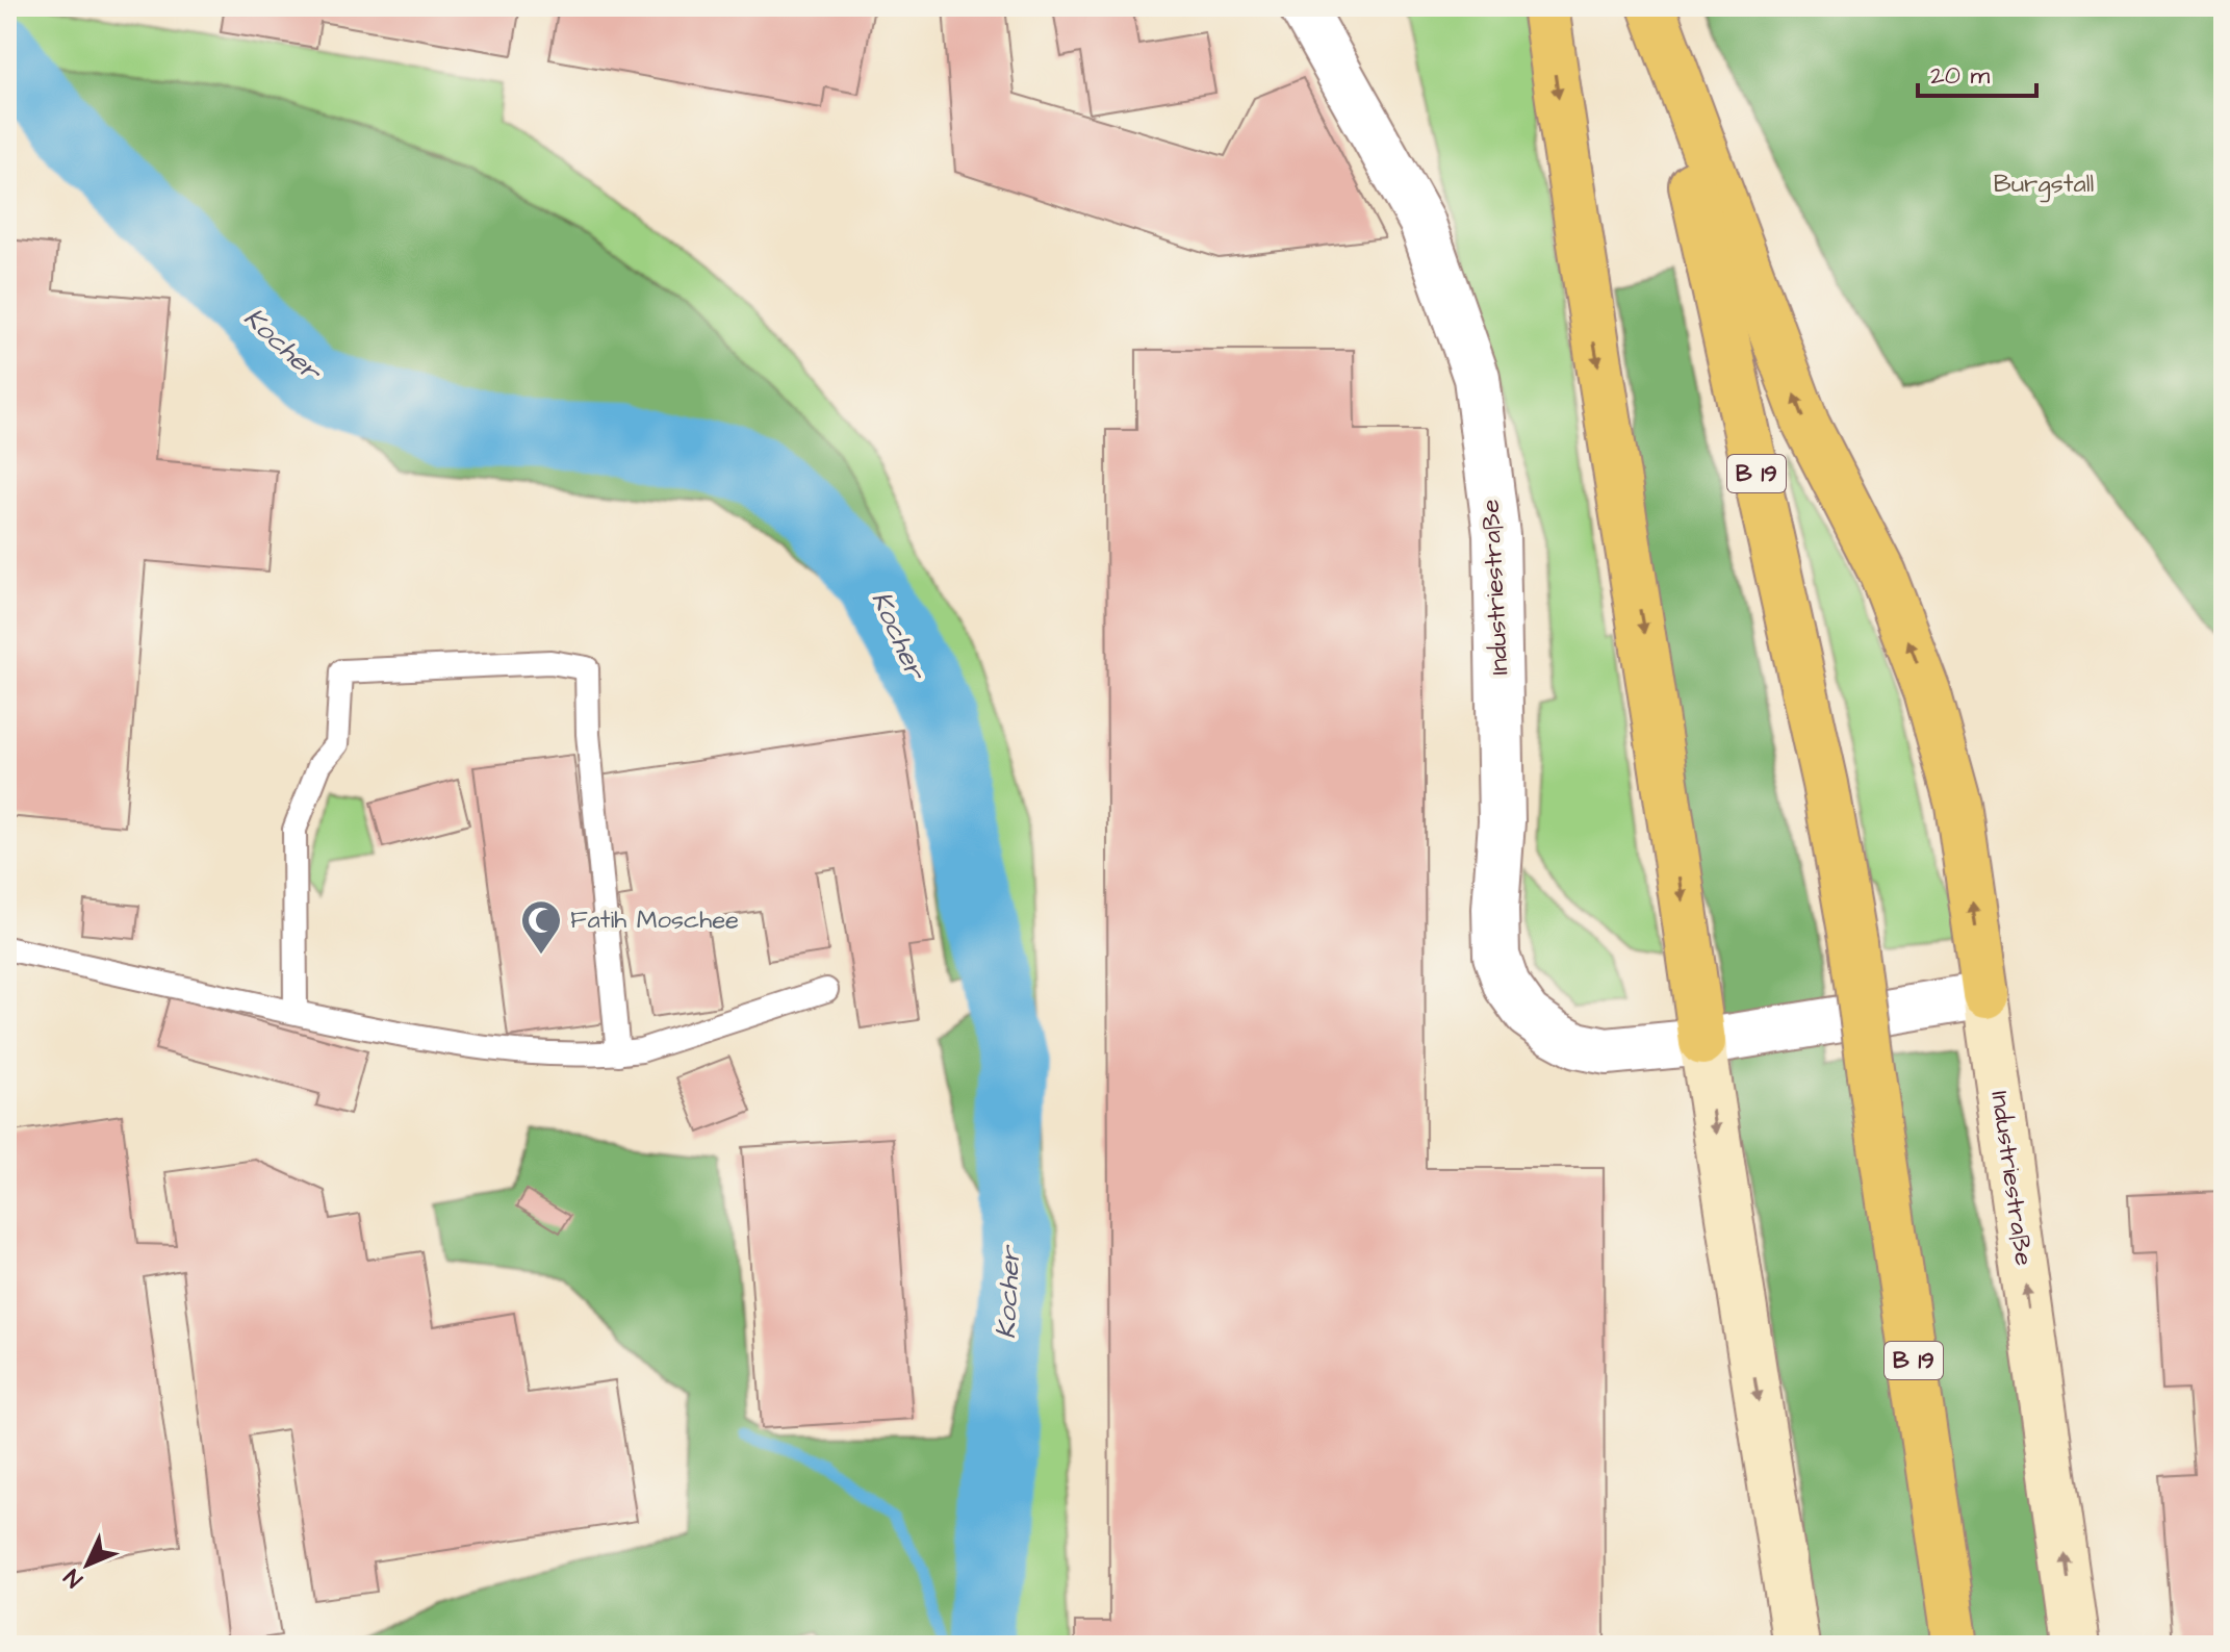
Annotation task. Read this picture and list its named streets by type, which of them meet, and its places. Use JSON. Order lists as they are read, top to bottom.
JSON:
{
  "streets": {
    "highway": ["B 19"],
    "main road": ["Industriestraße"]
  },
  "water": ["Kocher"],
  "parks": ["Burgstall"],
  "places": {
    "mosque": ["Fatih Moschee"]
  },
  "scale_bar": "20 m",
  "north": "bottom left"
}
